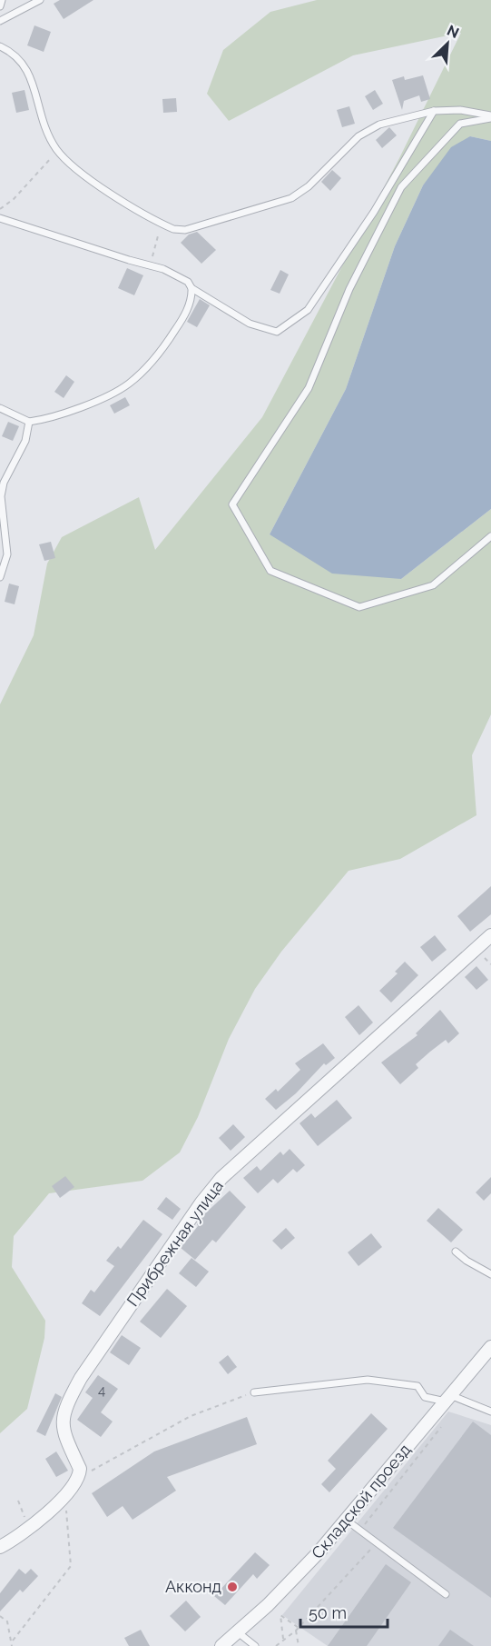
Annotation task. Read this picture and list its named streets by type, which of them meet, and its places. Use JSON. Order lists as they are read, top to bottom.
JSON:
{
  "streets": {
    "street": ["Прибрежная улица", "Складской проезд"]
  },
  "places": ["Акконд"],
  "house_numbers": ["4"],
  "scale_bar": "50 m",
  "north": "top right"
}
